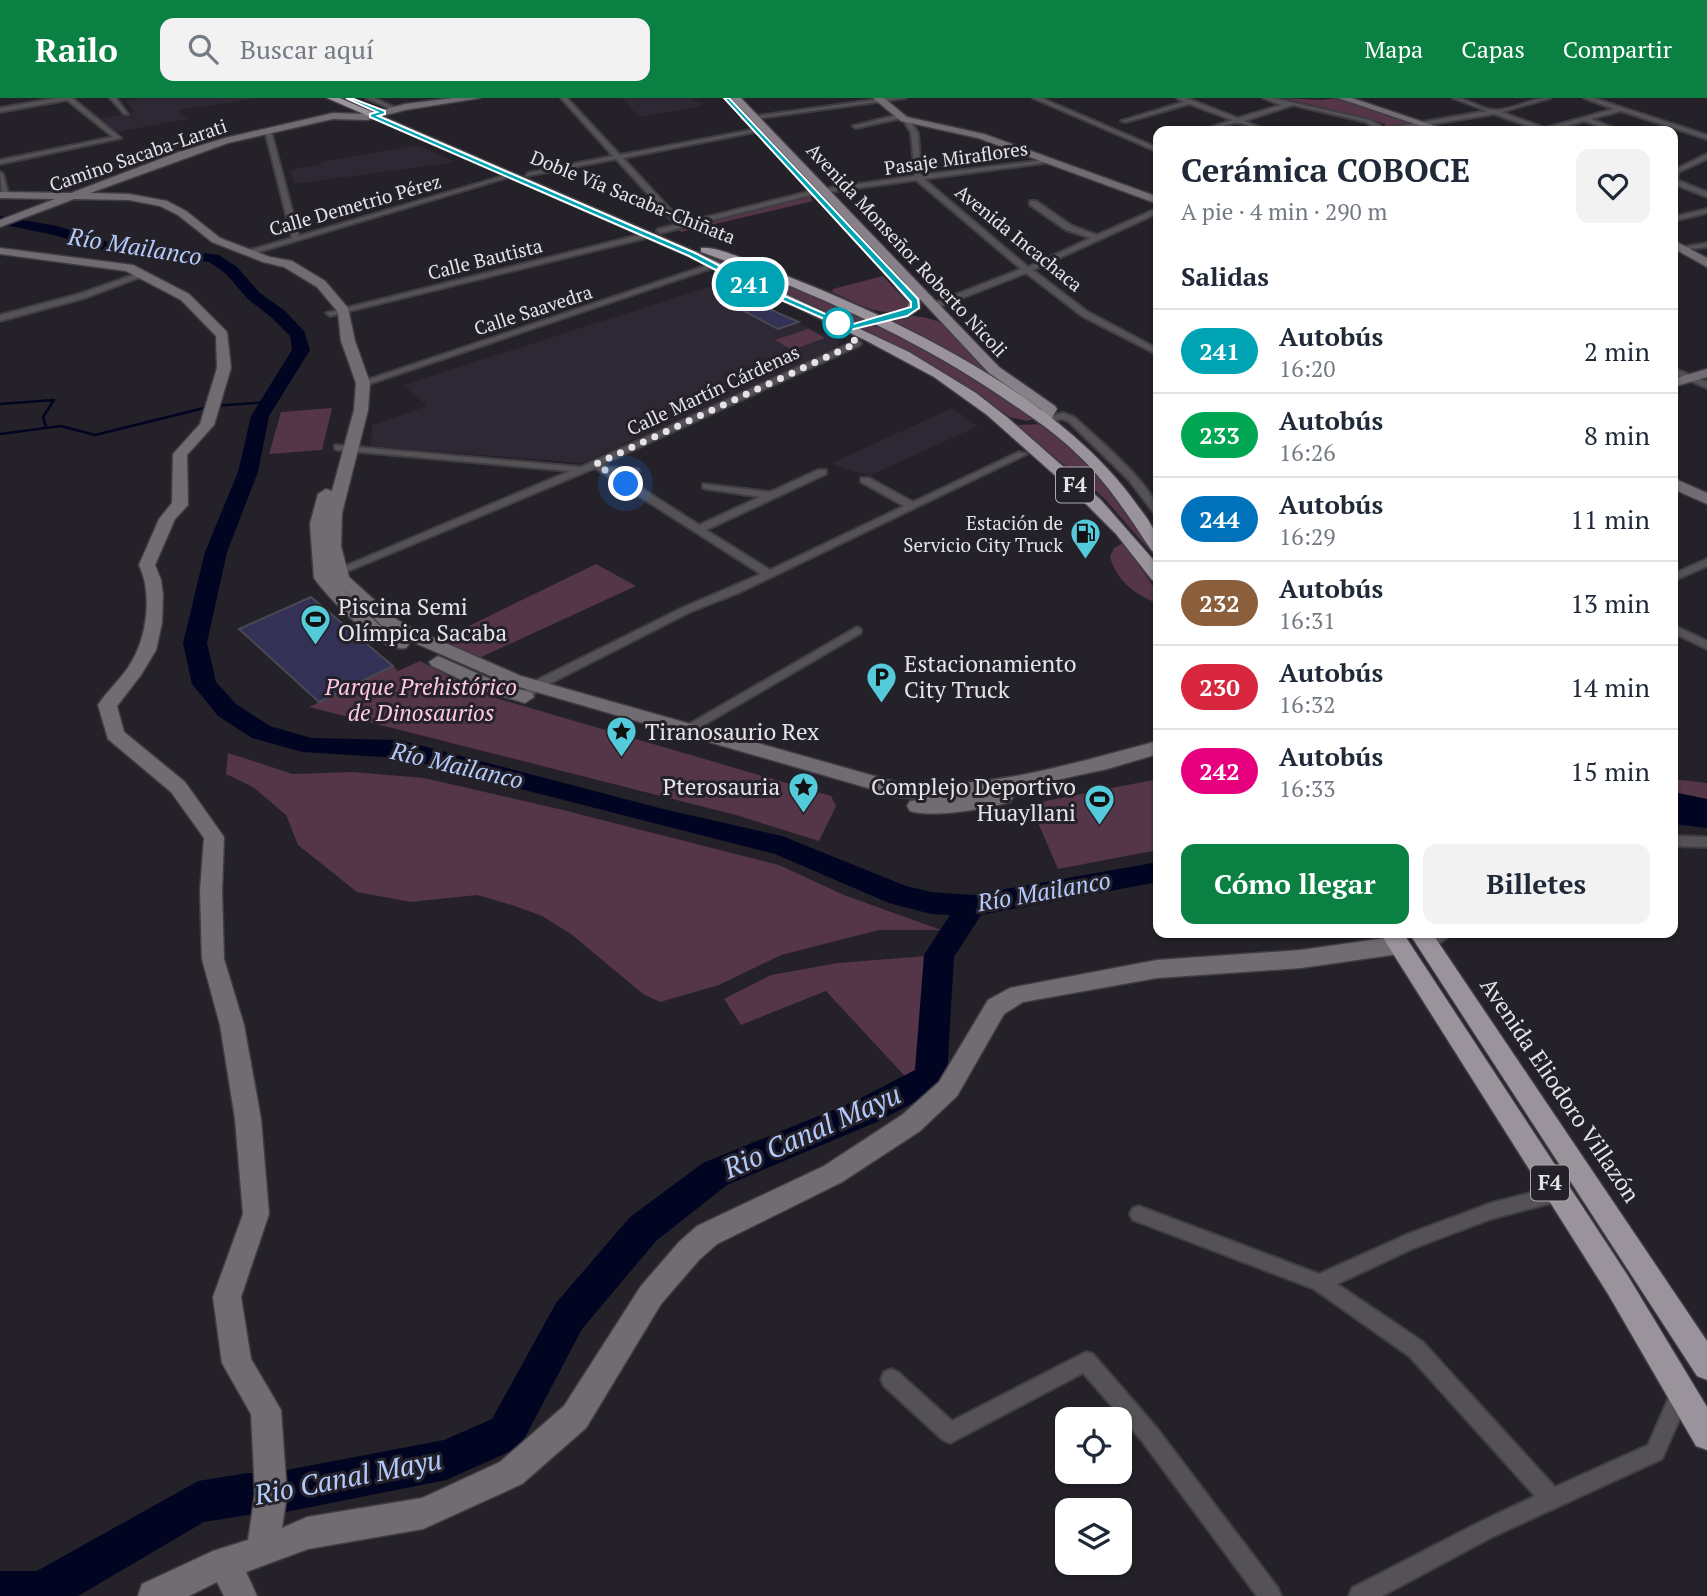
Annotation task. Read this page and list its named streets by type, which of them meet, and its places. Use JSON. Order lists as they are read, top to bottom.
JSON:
{
  "streets": {
    "highway": ["Doble Vía Sacaba-Chiñata", "F4", "Avenida Eliodoro Villazón"],
    "main road": ["Camino Sacaba-Larati", "Avenida Monseñor Roberto Nicoli"],
    "street": [
      "Pasaje Miraflores",
      "Calle Demetrio Pérez",
      "Avenida Incachaca",
      "Calle Bautista",
      "Calle Saavedra",
      "Calle Martín Cárdenas"
    ]
  },
  "crossings": [
    ["Camino Sacaba-Larati", "Doble Vía Sacaba-Chiñata"],
    ["Pasaje Miraflores", "Doble Vía Sacaba-Chiñata"],
    ["Pasaje Miraflores", "Avenida Incachaca"],
    ["Pasaje Miraflores", "Avenida Monseñor Roberto Nicoli"],
    ["Doble Vía Sacaba-Chiñata", "Calle Demetrio Pérez"],
    ["Doble Vía Sacaba-Chiñata", "Avenida Monseñor Roberto Nicoli"],
    ["Doble Vía Sacaba-Chiñata", "Calle Bautista"],
    ["Doble Vía Sacaba-Chiñata", "Calle Saavedra"],
    ["Doble Vía Sacaba-Chiñata", "F4"],
    ["Avenida Monseñor Roberto Nicoli", "F4"]
  ],
  "water": ["Río Mailanco", "Rio Canal Mayu"],
  "parks": ["Parque Prehistórico de Dinosaurios"],
  "places": {
    "fuel station": ["Estación de Servicio City Truck"],
    "sports": ["Piscina Semi Olímpica Sacaba", "Complejo Deportivo Huayllani"],
    "parking": ["Estacionamiento City Truck"],
    "place": ["Tiranosaurio Rex", "Pterosauria"]
  },
  "lines": ["bus line 241"],
  "page": {
    "header": "Railo",
    "search": "Buscar aquí",
    "nav": ["Mapa", "Capas", "Compartir"],
    "on_map": "241",
    "heading": [
      ["Cerámica COBOCE", "A pie · 4 min · 290 m"],
      "Salidas"
    ],
    "list": [
      {
        "mark": "241",
        "name": "Autobús",
        "note": "16:20",
        "value": "2 min"
      },
      {
        "mark": "233",
        "name": "Autobús",
        "note": "16:26",
        "value": "8 min"
      },
      {
        "mark": "244",
        "name": "Autobús",
        "note": "16:29",
        "value": "11 min"
      },
      {
        "mark": "232",
        "name": "Autobús",
        "note": "16:31",
        "value": "13 min"
      },
      {
        "mark": "230",
        "name": "Autobús",
        "note": "16:32",
        "value": "14 min"
      },
      {
        "mark": "242",
        "name": "Autobús",
        "note": "16:33",
        "value": "15 min"
      }
    ],
    "buttons": ["Cómo llegar", "Billetes"]
  }
}
